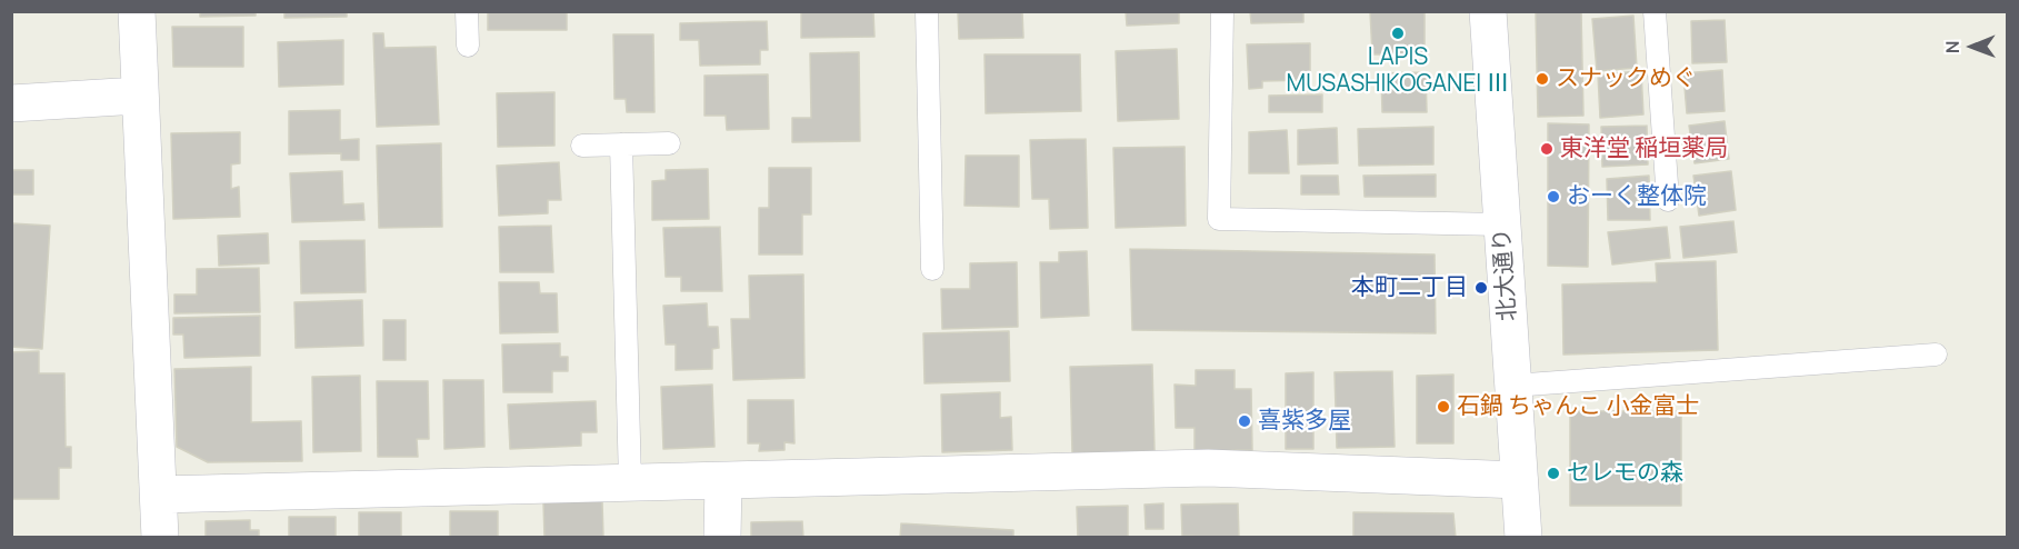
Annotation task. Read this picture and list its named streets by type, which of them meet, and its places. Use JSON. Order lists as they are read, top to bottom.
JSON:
{
  "streets": {
    "street": ["北大通り"]
  },
  "places": [
    "LAPIS MUSASHIKOGANEI Ⅲ",
    "スナックめぐ",
    "東洋堂 稲垣薬局",
    "おーく整体院",
    "本町二丁目",
    "石鍋 ちゃんこ 小金富士",
    "喜紫多屋",
    "セレモの森"
  ],
  "north": "left"
}
